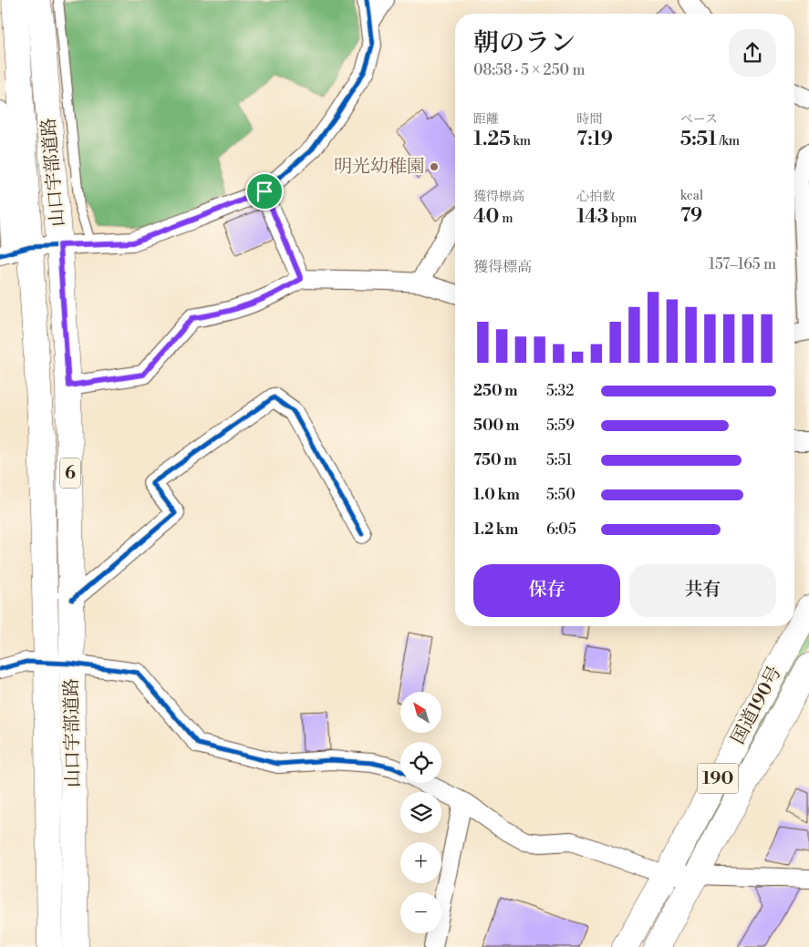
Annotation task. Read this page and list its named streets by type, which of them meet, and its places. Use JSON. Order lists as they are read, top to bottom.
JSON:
{
  "streets": {
    "main road": [
      "山口宇部道路",
      "6",
      "国道190号",
      "190"
    ]
  },
  "places": ["明光幼稚園"],
  "north": "top left",
  "page": {
    "heading": ["朝のラン", "08:58 · 5 × 250 m"],
    "stats": [
      ["距離", "1.25 km"],
      ["時間", "7:19"],
      ["ペース", "5:51 /km"],
      ["獲得標高", "40 m"],
      ["心拍数", "143 bpm"],
      ["kcal", "79"]
    ],
    "chart": ["獲得標高", "157–165 m"],
    "list": [
      {
        "name": "250 m",
        "note": "5:32"
      },
      {
        "name": "500 m",
        "note": "5:59"
      },
      {
        "name": "750 m",
        "note": "5:51"
      },
      {
        "name": "1.0 km",
        "note": "5:50"
      },
      {
        "name": "1.2 km",
        "note": "6:05"
      }
    ],
    "buttons": ["保存", "共有"],
    "map_buttons": ["+", "−"]
  }
}
